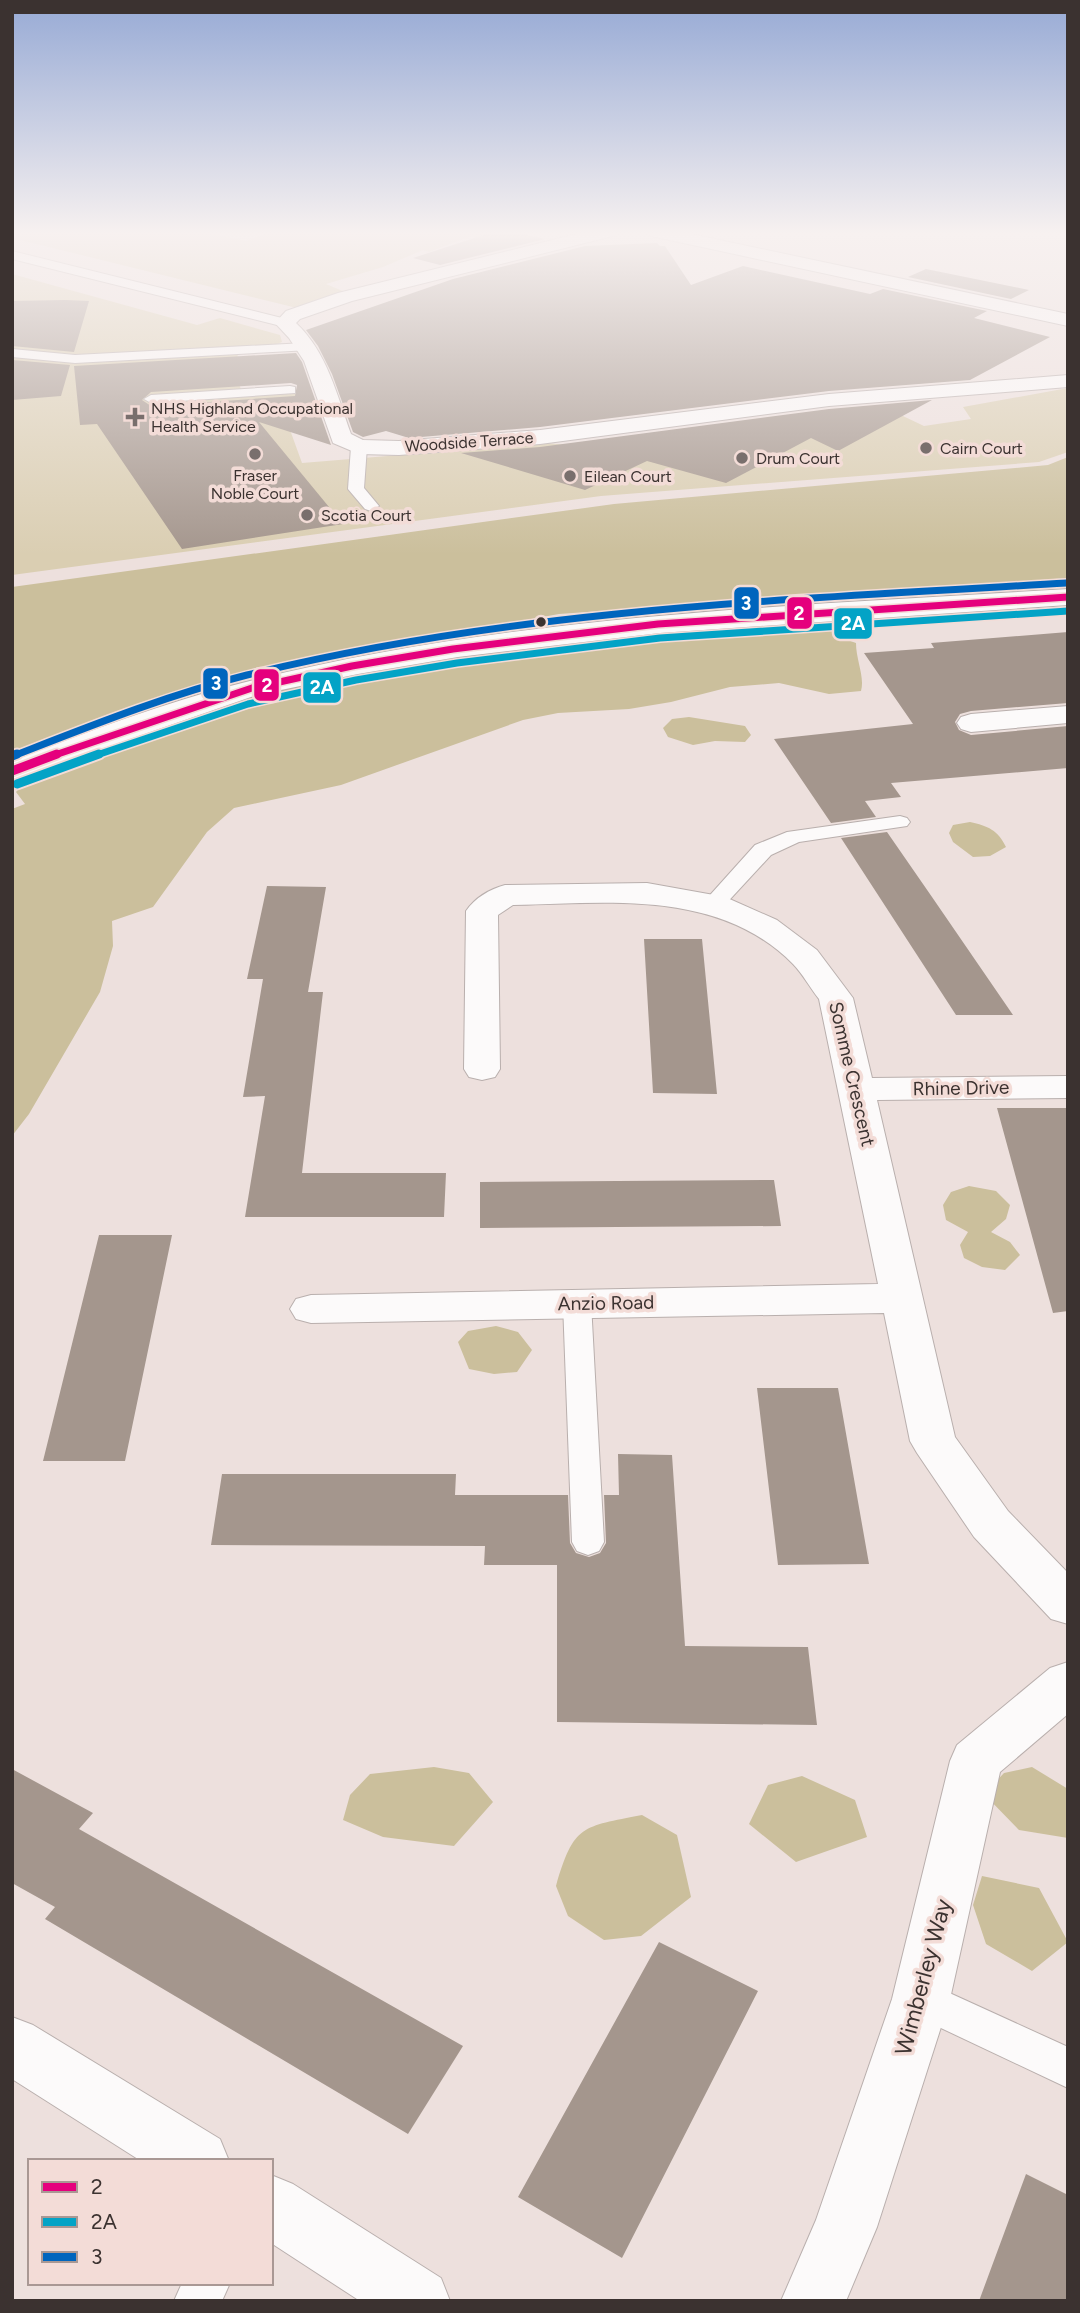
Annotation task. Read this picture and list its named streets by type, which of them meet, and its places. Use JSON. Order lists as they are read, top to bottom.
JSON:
{
  "streets": {
    "street": [
      "Woodside Terrace",
      "Somme Crescent",
      "Rhine Drive",
      "Anzio Road",
      "Wimberley Way"
    ]
  },
  "crossings": [
    ["Somme Crescent", "Rhine Drive"],
    ["Somme Crescent", "Anzio Road"]
  ],
  "places": {
    "health": ["NHS Highland Occupational Health Service"],
    "other": [
      "Cairn Court",
      "Fraser Noble Court",
      "Drum Court",
      "Eilean Court",
      "Scotia Court"
    ]
  },
  "lines": ["transit line 3", "transit line 2", "transit line 2A"],
  "legend": ["2", "2A", "3"]
}
